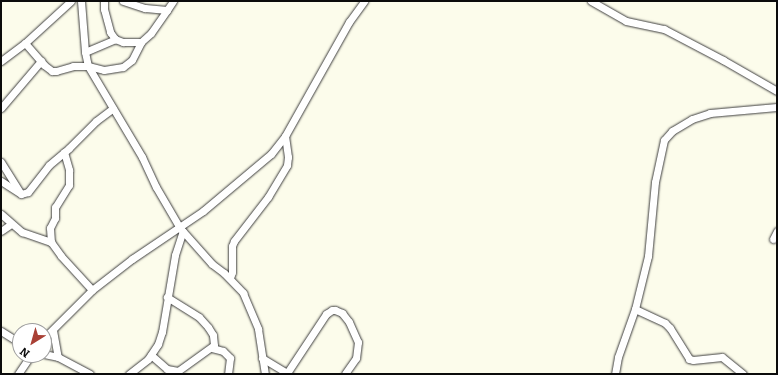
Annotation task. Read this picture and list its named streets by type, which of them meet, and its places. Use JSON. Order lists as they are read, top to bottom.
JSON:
{
  "north": "bottom left"
}
